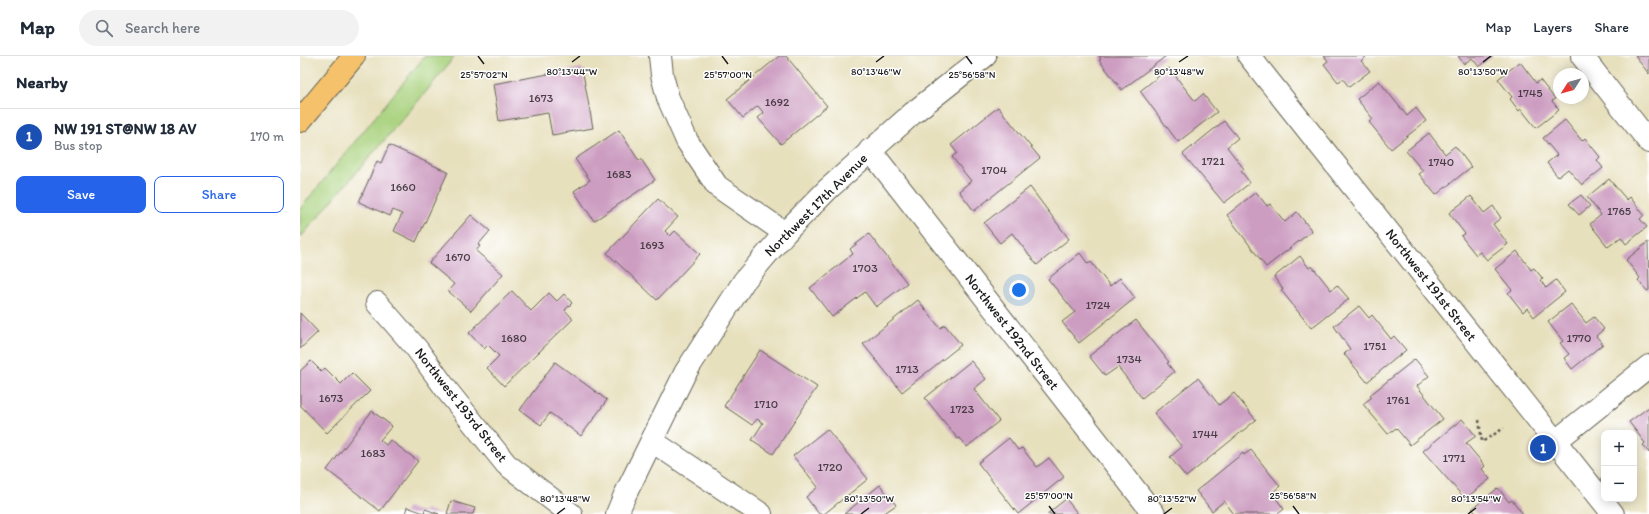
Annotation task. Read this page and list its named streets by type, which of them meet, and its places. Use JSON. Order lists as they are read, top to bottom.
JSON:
{
  "streets": {
    "street": [
      "Northwest 17th Avenue",
      "Northwest 191st Street",
      "Northwest 192nd Street",
      "Northwest 193rd Street"
    ]
  },
  "crossings": [
    ["Northwest 17th Avenue", "Northwest 192nd Street"]
  ],
  "house_numbers": [
    "1745",
    "1673",
    "1692",
    "1721",
    "1740",
    "1704",
    "1683",
    "1660",
    "1765",
    "1693",
    "1670",
    "1703",
    "1724",
    "1680",
    "1770",
    "1751",
    "1734",
    "1713",
    "1673",
    "1761",
    "1710",
    "1723",
    "1744",
    "1683",
    "1771",
    "1720"
  ],
  "north": "bottom left",
  "page": {
    "header": "Map",
    "search": "Search here",
    "nav": ["Map", "Layers", "Share"],
    "heading": "Nearby",
    "list": [
      {
        "mark": "1",
        "name": "NW 191 ST@NW 18 AV",
        "note": "Bus stop",
        "value": "170 m"
      }
    ],
    "buttons": ["Save", "Share"],
    "map_buttons": ["+", "−"],
    "pins": "1"
  },
  "coordinates": [
    "80°13'46\"W",
    "80°13'44\"W",
    "80°13'48\"W",
    "80°13'50\"W",
    "25°57'02\"N",
    "25°57'00\"N",
    "25°56'58\"N",
    "80°13'52\"W",
    "80°13'54\"W"
  ]
}
